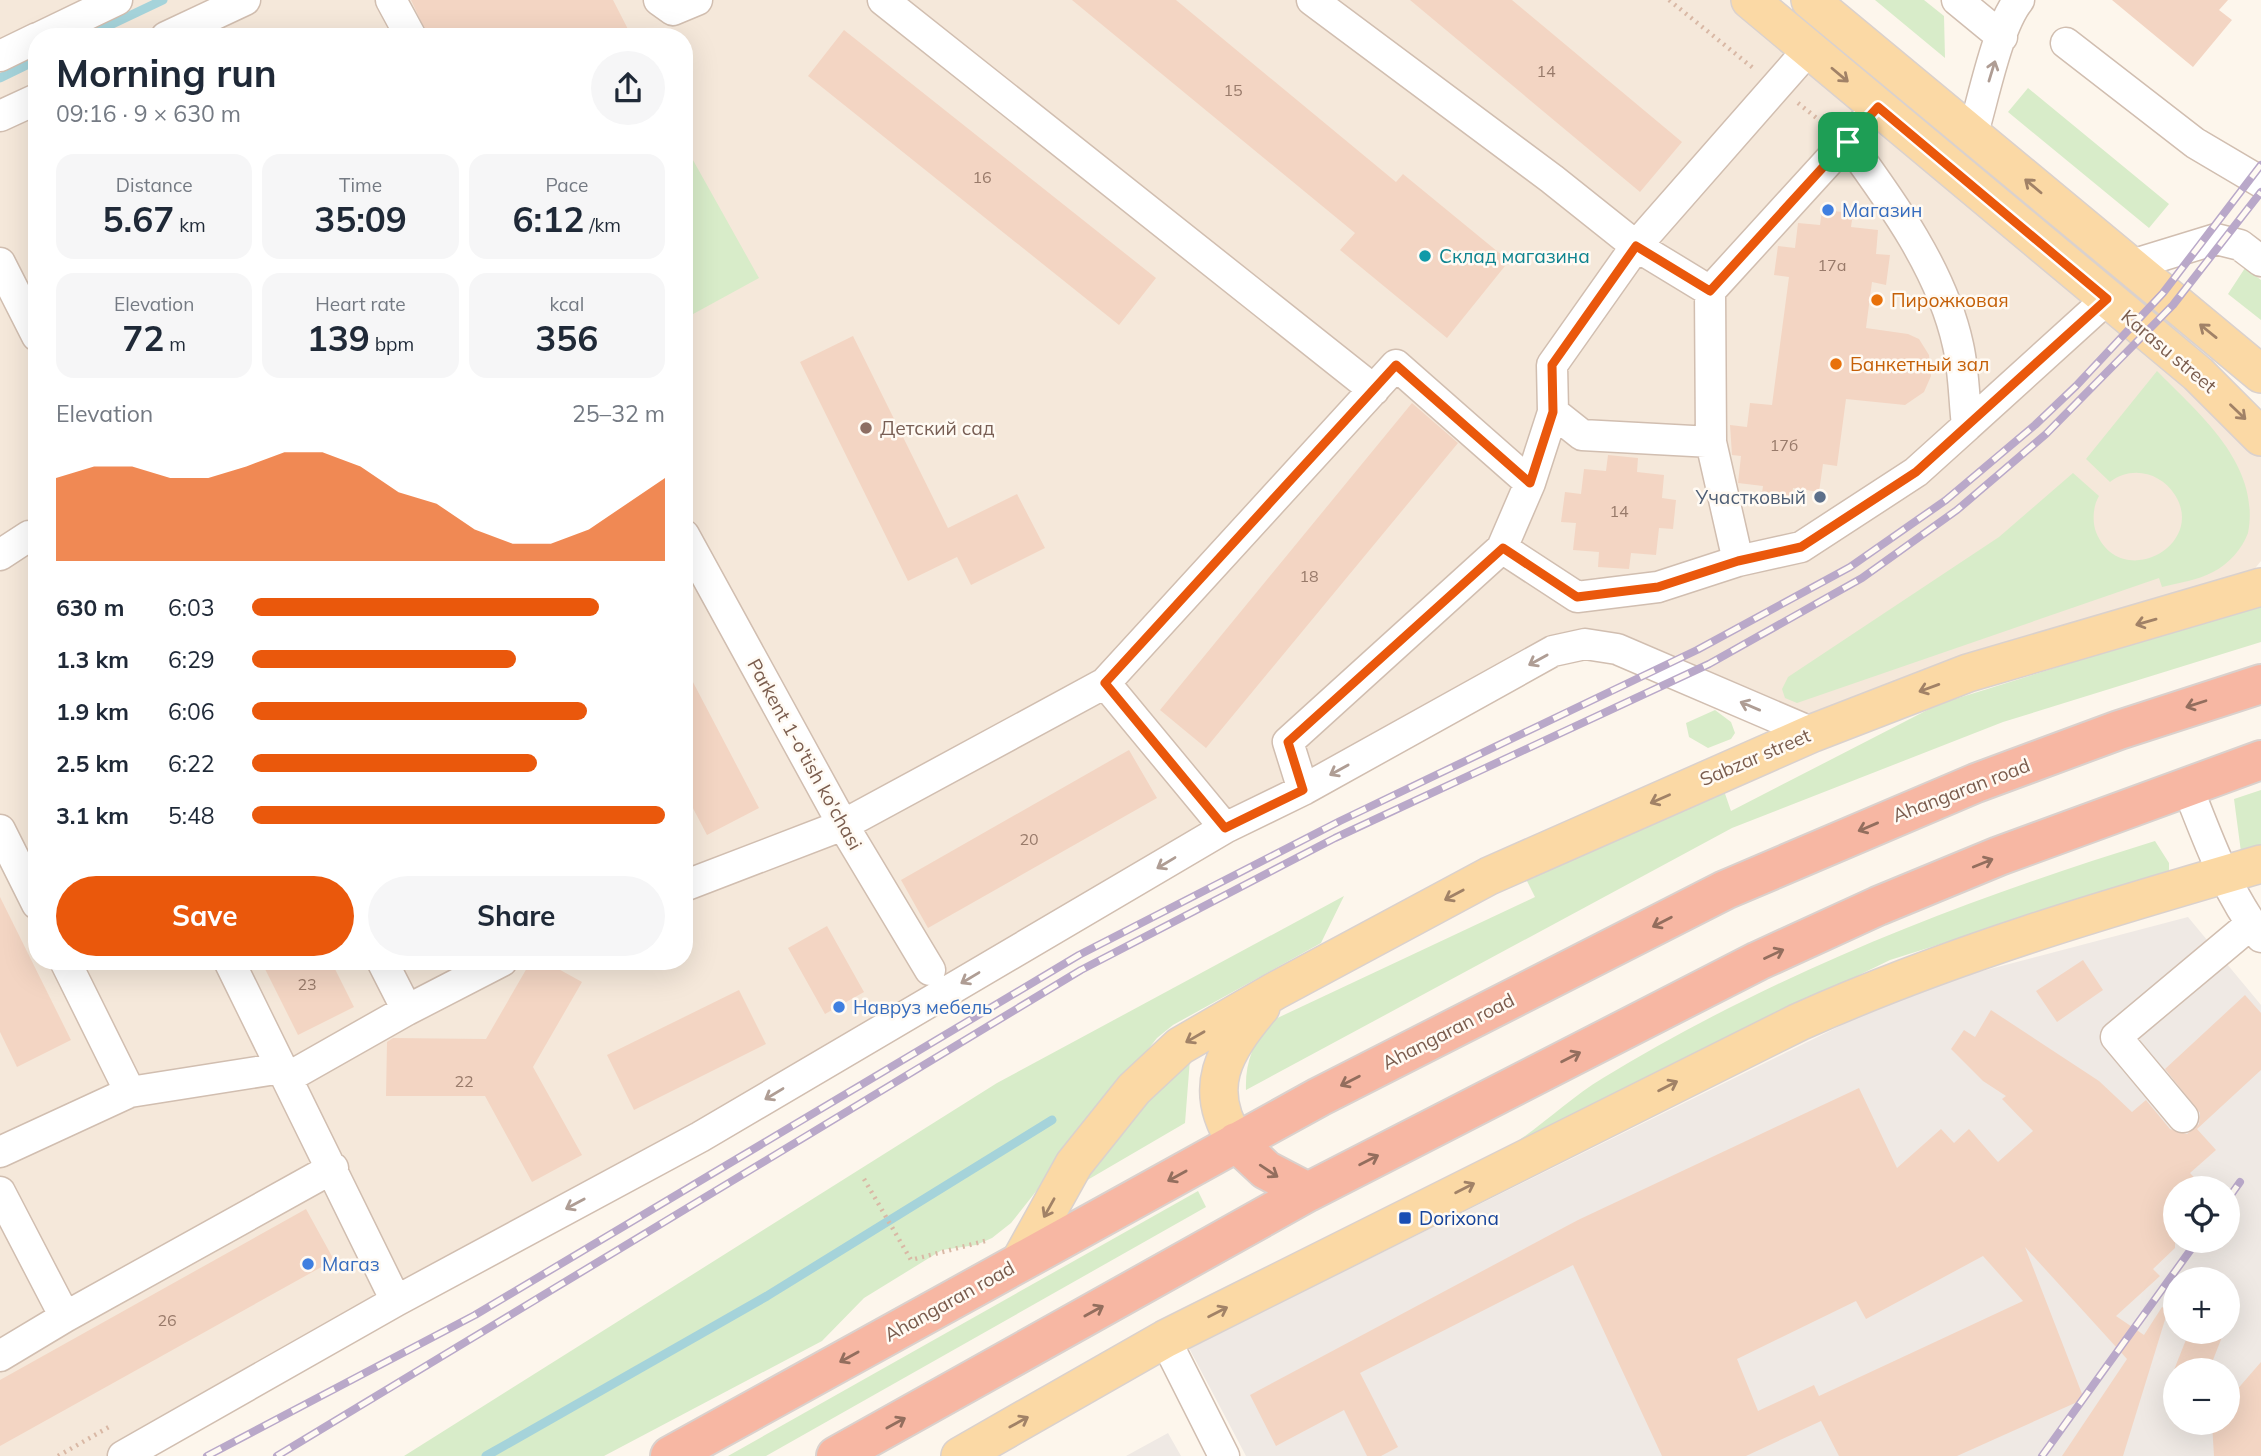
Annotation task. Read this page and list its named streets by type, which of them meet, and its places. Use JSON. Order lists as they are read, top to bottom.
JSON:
{
  "streets": {
    "highway": ["Ahangaran road"],
    "main road": ["Karasu street", "Sabzar street"],
    "street": ["Parkent 1-o'tish ko'chasi"]
  },
  "crossings": [
    ["Sabzar street", "Ahangaran road"]
  ],
  "places": {
    "other": [
      "Магазин",
      "Склад магазина",
      "Пирожковая",
      "Банкетный зал",
      "Детский сад",
      "Участковый",
      "Навруз мебель",
      "Магаз"
    ],
    "transit": ["Dorixona"]
  },
  "house_numbers": [
    "14",
    "15",
    "16",
    "17а",
    "17б",
    "14",
    "18",
    "20",
    "23",
    "22",
    "26"
  ],
  "page": {
    "heading": ["Morning run", "09:16 · 9 × 630 m"],
    "stats": [
      ["Distance", "5.67 km"],
      ["Time", "35:09"],
      ["Pace", "6:12 /km"],
      ["Elevation", "72 m"],
      ["Heart rate", "139 bpm"],
      ["kcal", "356"]
    ],
    "chart": ["Elevation", "25–32 m"],
    "list": [
      {
        "name": "630 m",
        "note": "6:03"
      },
      {
        "name": "1.3 km",
        "note": "6:29"
      },
      {
        "name": "1.9 km",
        "note": "6:06"
      },
      {
        "name": "2.5 km",
        "note": "6:22"
      },
      {
        "name": "3.1 km",
        "note": "5:48"
      }
    ],
    "buttons": ["Save", "Share"],
    "map_buttons": ["+", "−"]
  }
}
